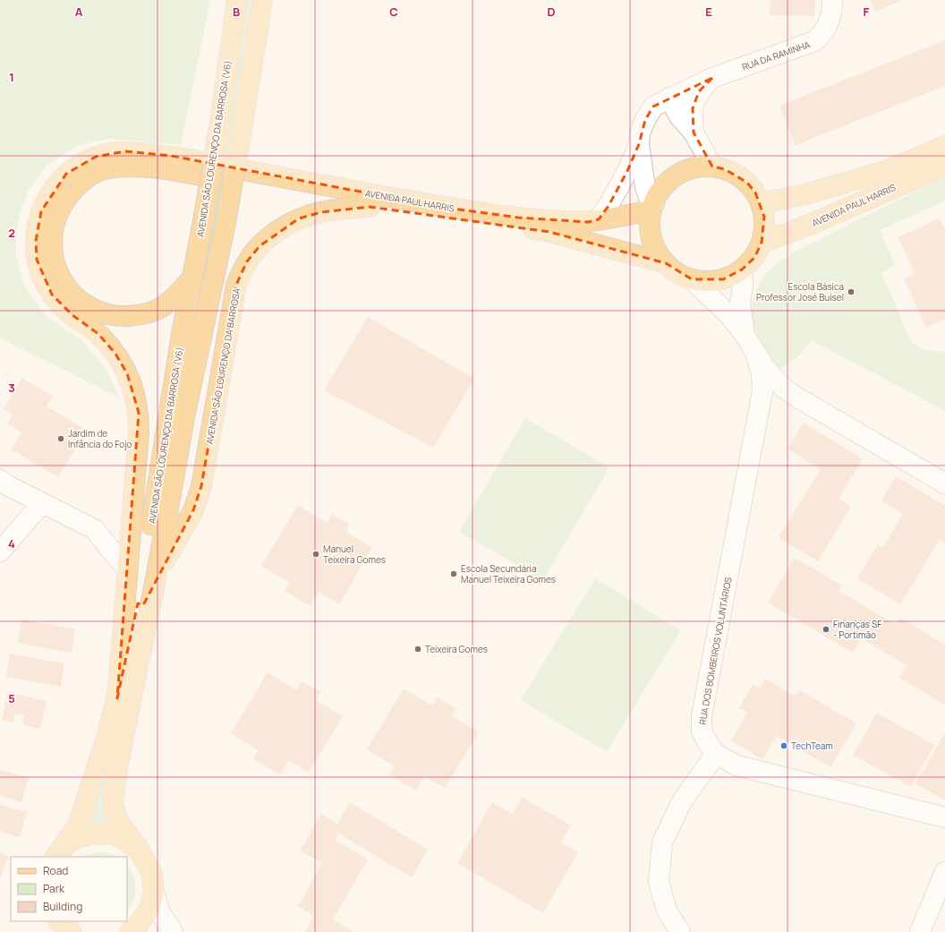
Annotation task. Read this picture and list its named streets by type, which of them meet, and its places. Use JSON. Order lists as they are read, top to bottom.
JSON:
{
  "streets": {
    "main road": ["AVENIDA SÃO LOURENÇO DA BARROSA (V6)", "AVENIDA PAUL HARRIS", "AVENIDA SÃO LOURENÇO DA BARROSA"],
    "street": ["RUA DA RAMINHA", "RUA DOS BOMBEIROS VOLUNTÁRIOS"]
  },
  "crossings": [
    ["AVENIDA SÃO LOURENÇO DA BARROSA (V6)", "AVENIDA PAUL HARRIS"],
    ["AVENIDA SÃO LOURENÇO DA BARROSA (V6)", "AVENIDA SÃO LOURENÇO DA BARROSA"],
    ["AVENIDA PAUL HARRIS", "AVENIDA SÃO LOURENÇO DA BARROSA"]
  ],
  "places": [
    "Escola Básica Professor José Buísel",
    "Jardim de Infância do Fojo",
    "Manuel Teixeira Gomes",
    "Escola Secundária Manuel Teixeira Gomes",
    "Finanças SF - Portimão",
    "Teixeira Gomes",
    "TechTeam"
  ],
  "legend": ["Road", "Park", "Building"],
  "grid": {
    "columns": [
      "A",
      "B",
      "C",
      "D",
      "E",
      "F"
    ],
    "rows": [
      "1",
      "2",
      "3",
      "4",
      "5"
    ]
  }
}
